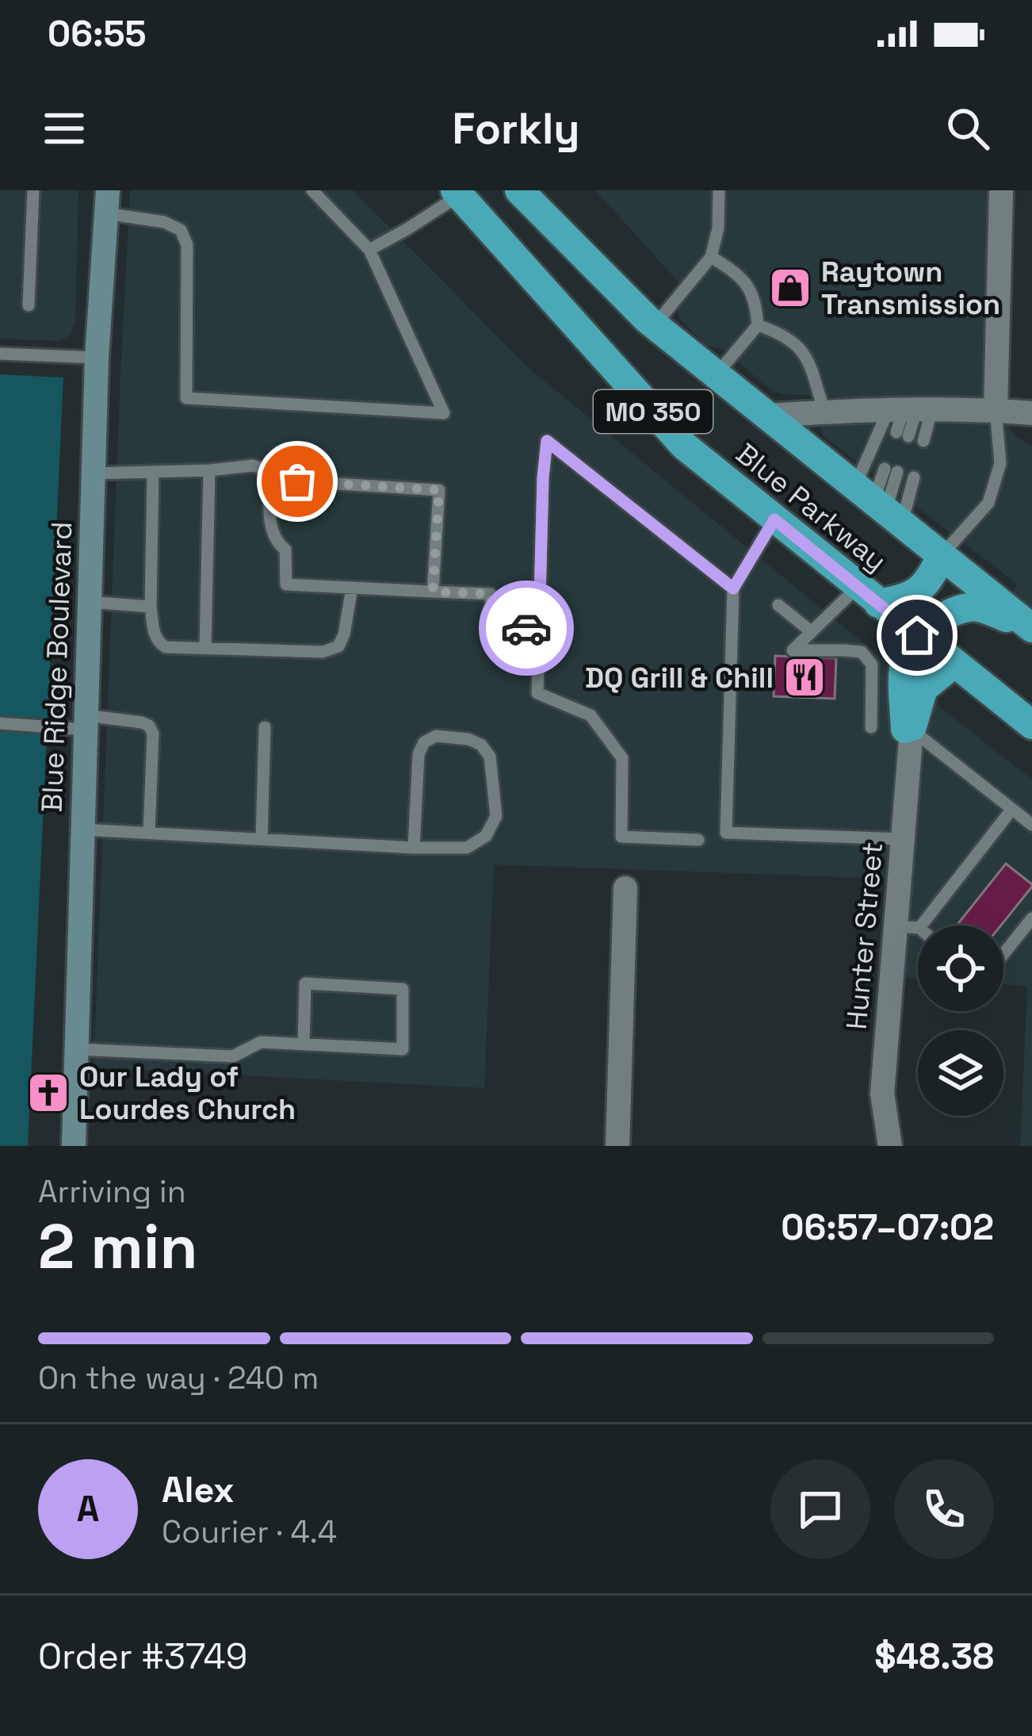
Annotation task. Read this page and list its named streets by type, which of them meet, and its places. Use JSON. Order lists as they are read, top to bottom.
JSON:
{
  "streets": {
    "highway": ["MO 350", "Blue Parkway"],
    "main road": ["Blue Ridge Boulevard"],
    "street": ["Hunter Street"]
  },
  "places": {
    "shop": ["Raytown Transmission"],
    "restaurant": ["DQ Grill & Chill"],
    "church": ["Our Lady of Lourdes Church"]
  },
  "page": {
    "status": "06:55",
    "header": "Forkly",
    "heading": ["2 min", "Arriving in", "06:57–07:02"],
    "panel": [
      "Alex",
      "Courier · 4.4",
      "Order #3749",
      "$48.38"
    ],
    "bar": "On the way · 240 m",
    "round": "A"
  }
}
